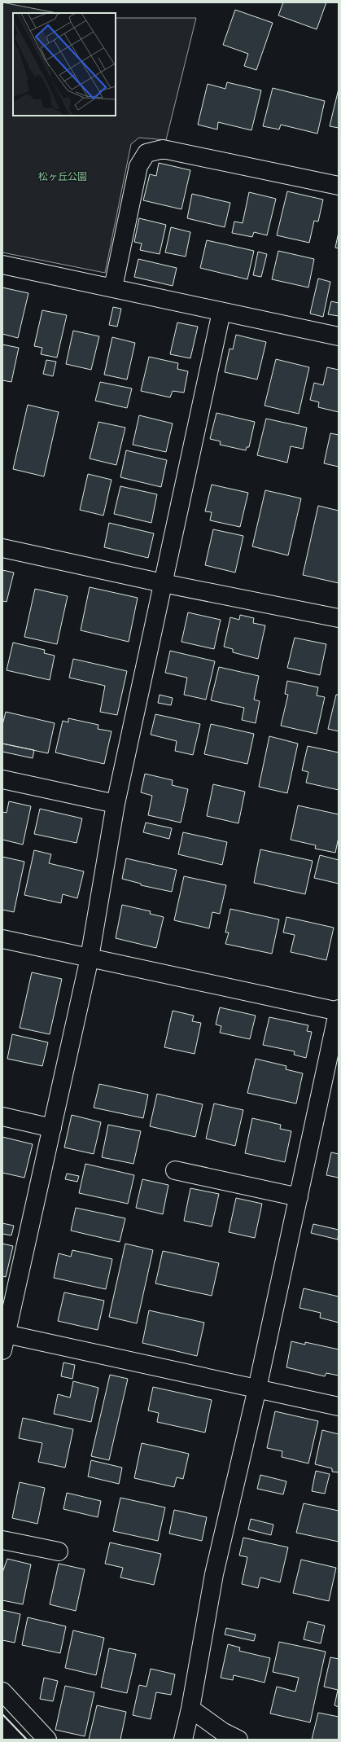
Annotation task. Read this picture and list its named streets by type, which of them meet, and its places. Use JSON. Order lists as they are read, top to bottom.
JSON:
{
  "parks": ["松ヶ丘公園"]
}
